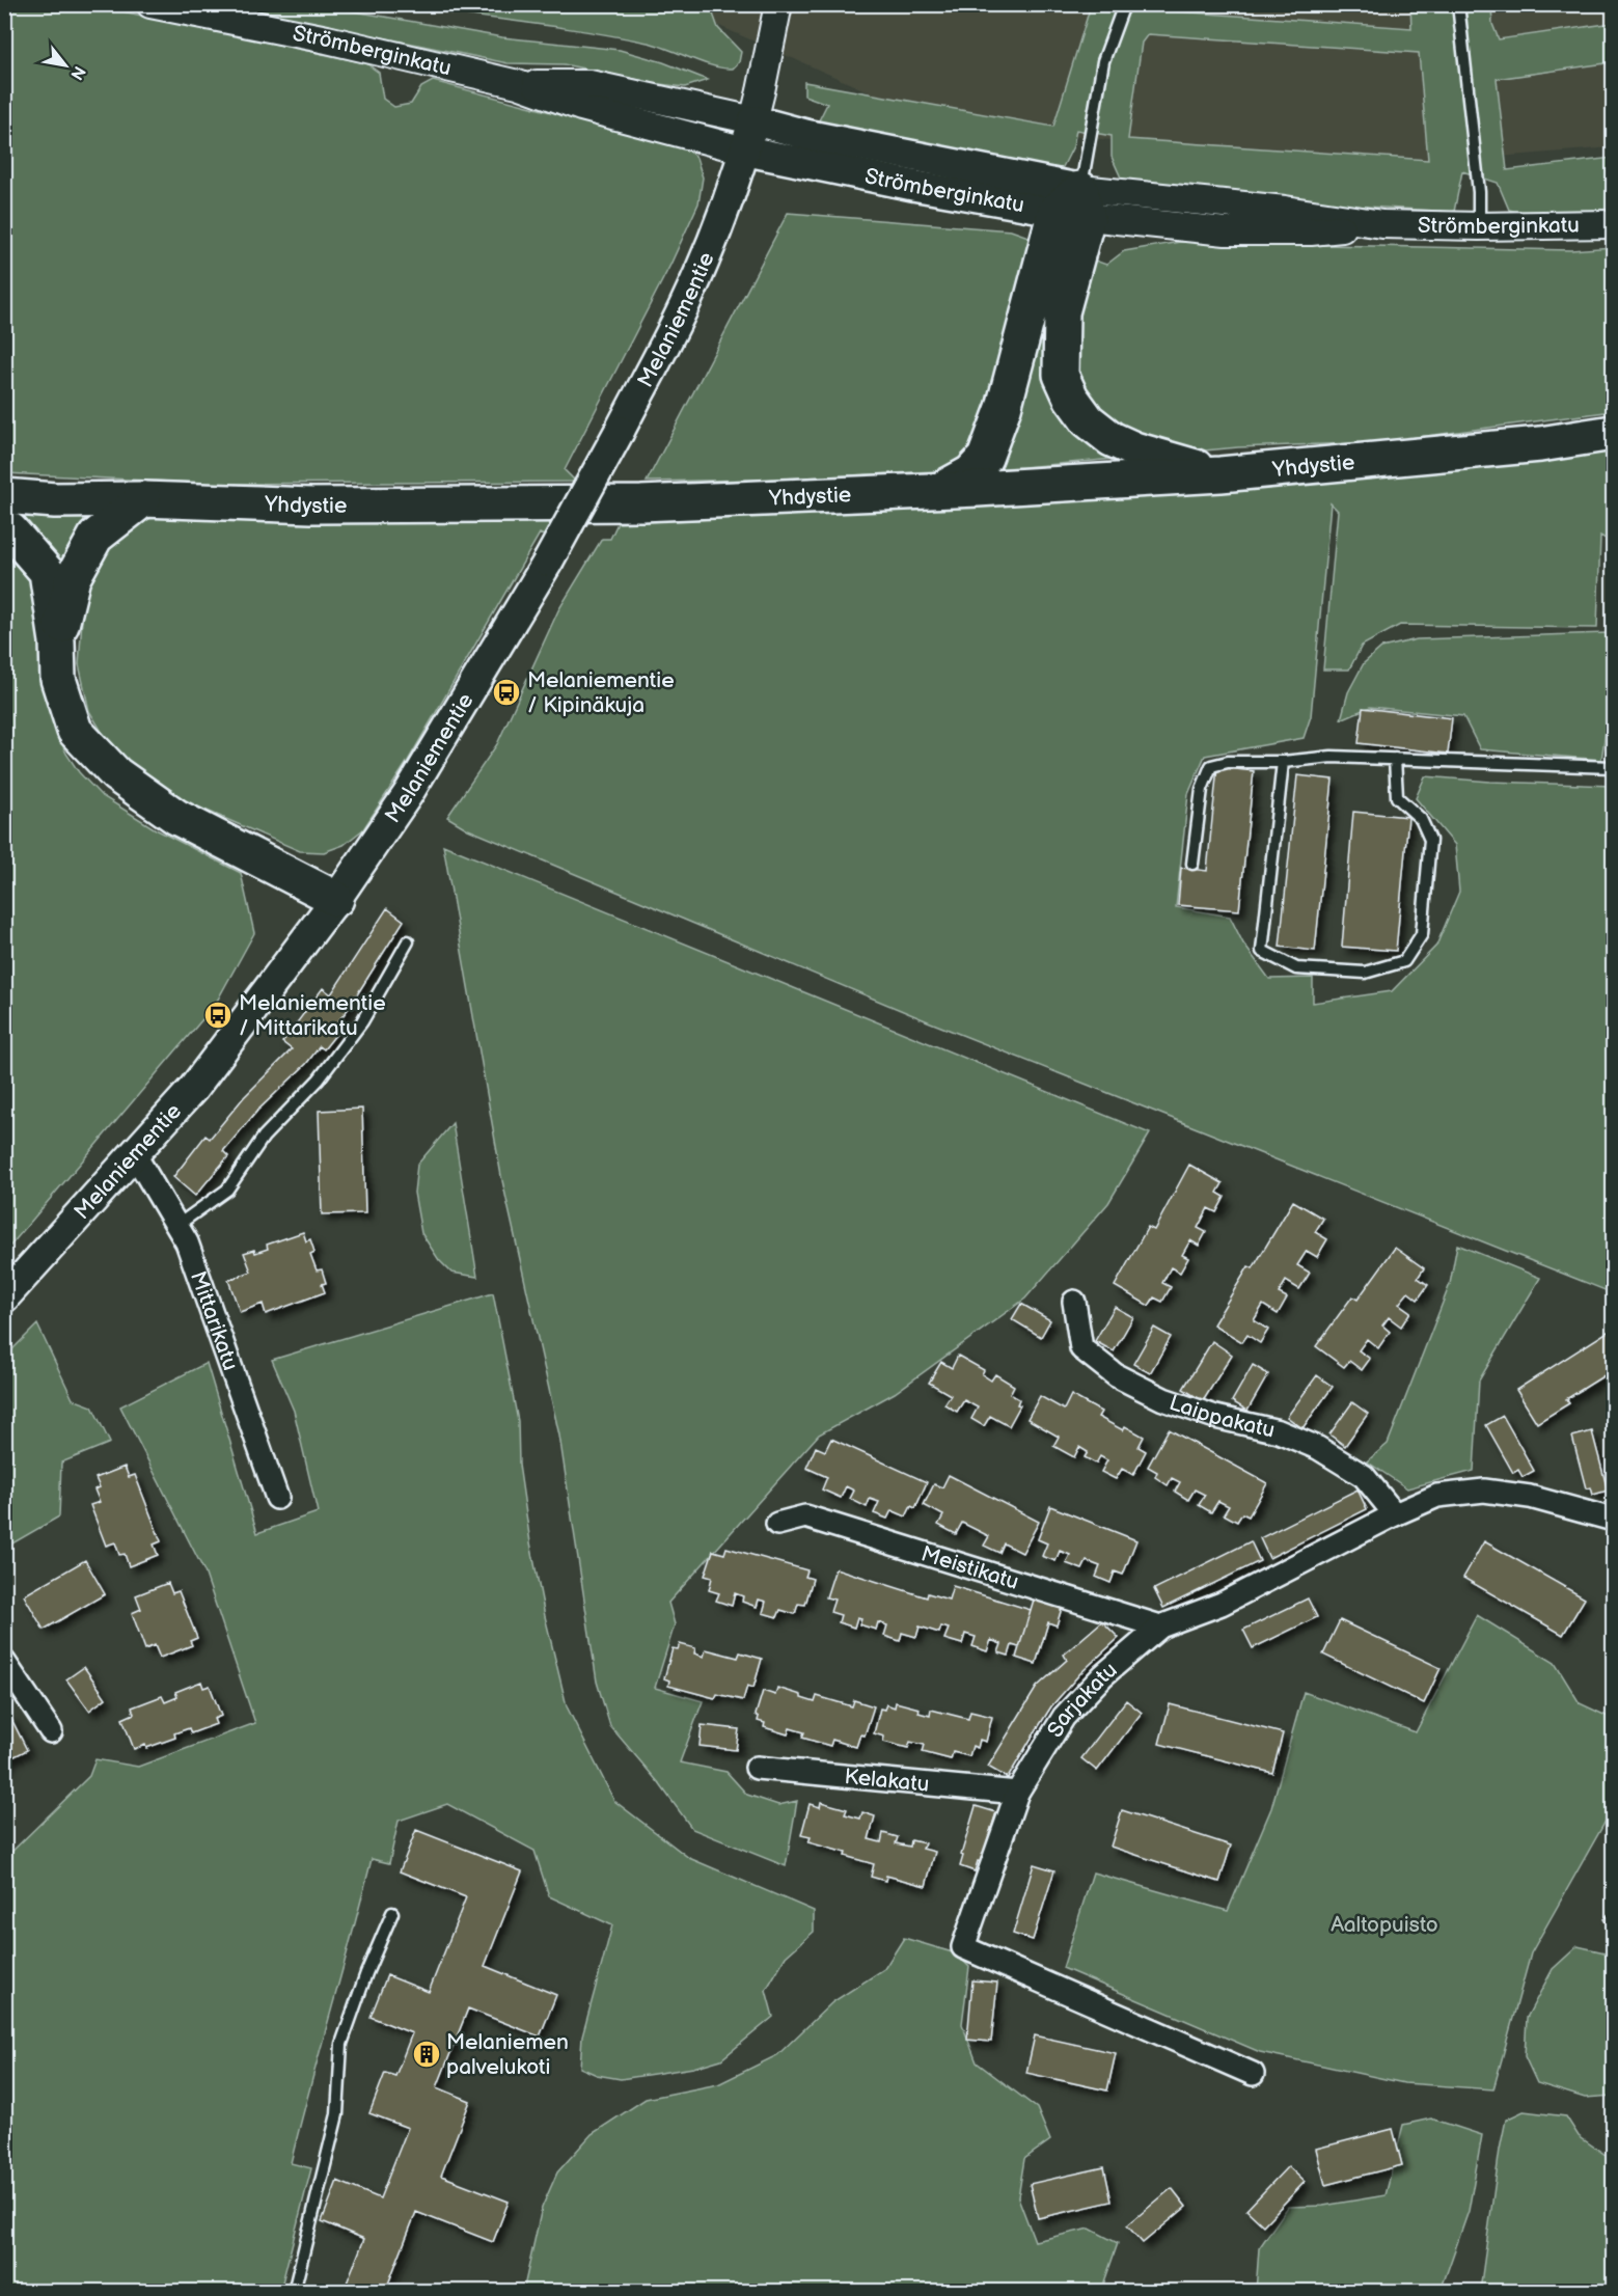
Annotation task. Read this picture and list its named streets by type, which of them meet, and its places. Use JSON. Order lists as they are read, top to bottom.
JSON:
{
  "streets": {
    "highway": ["Yhdystie"],
    "main road": ["Strömberginkatu", "Melaniementie"],
    "street": [
      "Mittarikatu",
      "Laippakatu",
      "Meistikatu",
      "Sarjakatu",
      "Kelakatu"
    ]
  },
  "crossings": [
    ["Strömberginkatu", "Melaniementie"],
    ["Melaniementie", "Mittarikatu"],
    ["Laippakatu", "Sarjakatu"],
    ["Meistikatu", "Sarjakatu"],
    ["Sarjakatu", "Kelakatu"]
  ],
  "parks": ["Aaltopuisto"],
  "places": {
    "bus stop": ["Melaniementie / Kipinäkuja", "Melaniementie / Mittarikatu"],
    "building": ["Melaniemen palvelukoti"]
  },
  "north": "bottom right"
}
